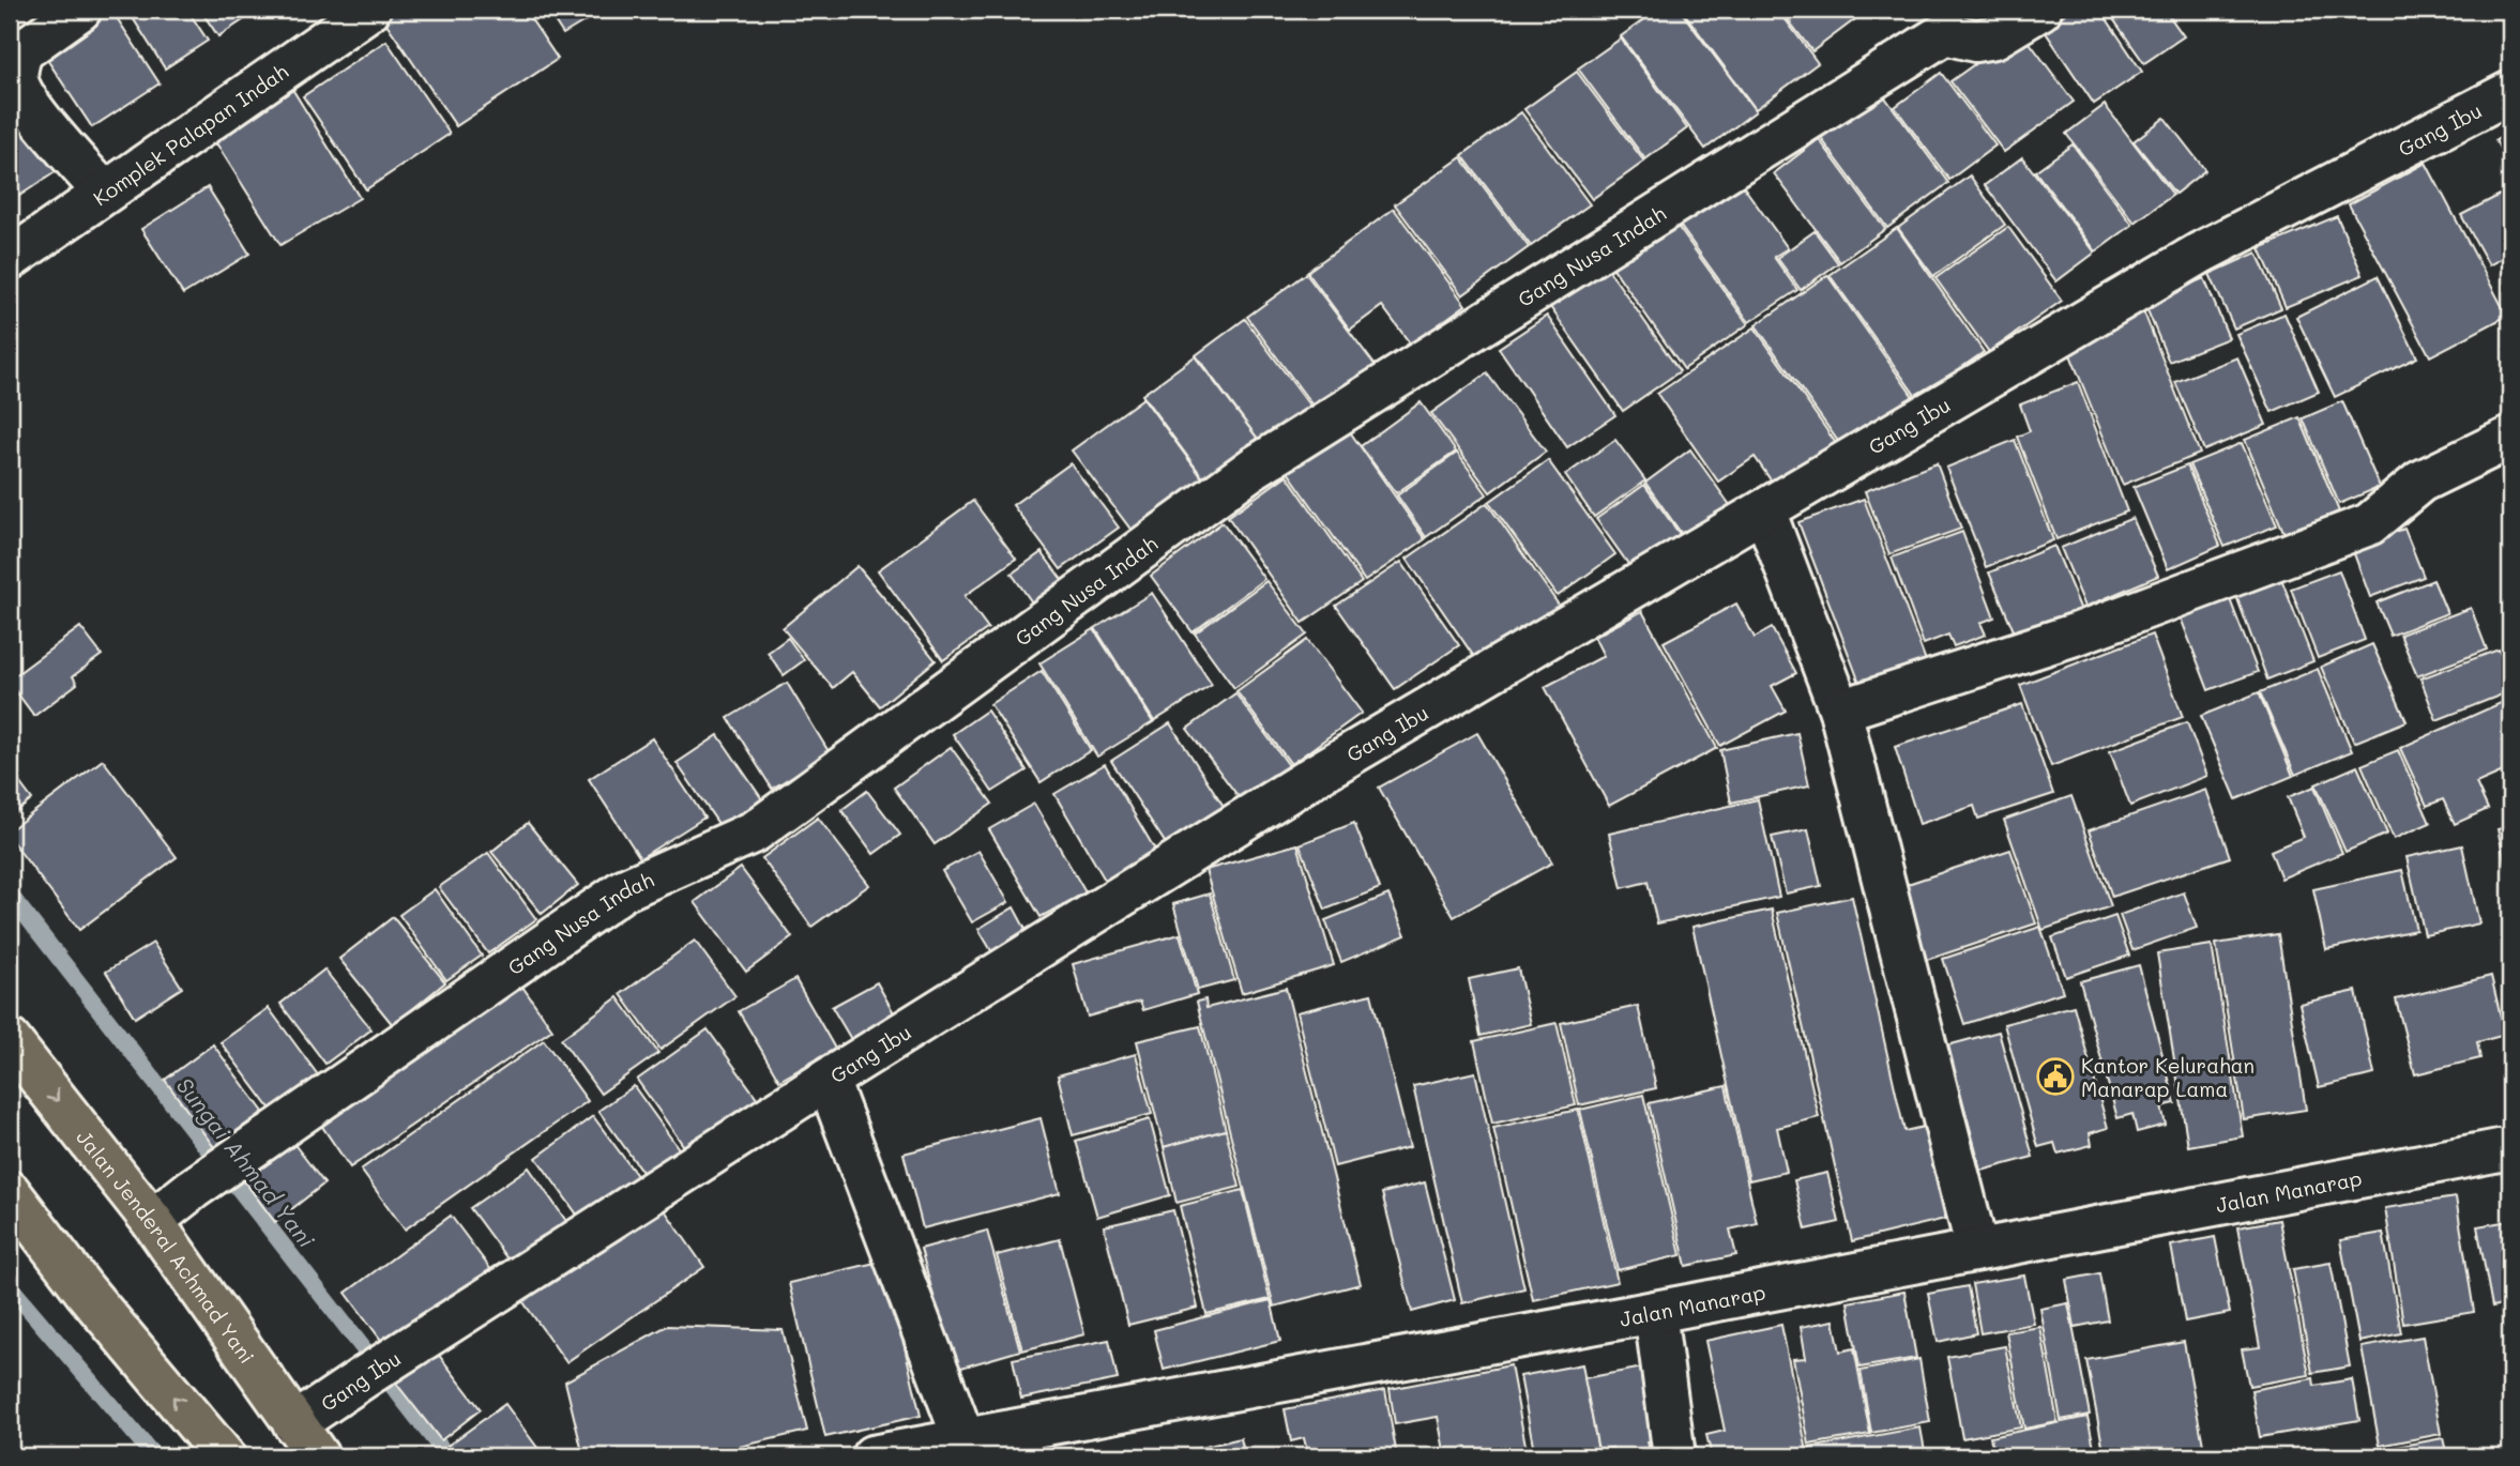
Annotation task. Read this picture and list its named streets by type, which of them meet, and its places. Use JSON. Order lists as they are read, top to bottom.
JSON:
{
  "streets": {
    "highway": ["Jalan Jenderal Achmad Yani"],
    "street": [
      "Gang Ibu",
      "Komplek Palapan Indah",
      "Gang Nusa Indah",
      "Jalan Manarap"
    ]
  },
  "crossings": [
    ["Gang Ibu", "Jalan Jenderal Achmad Yani"],
    ["Gang Nusa Indah", "Jalan Jenderal Achmad Yani"]
  ],
  "water": ["Sungai Ahmad Yani"],
  "places": {
    "public building": ["Kantor Kelurahan Manarap Lama"]
  }
}
